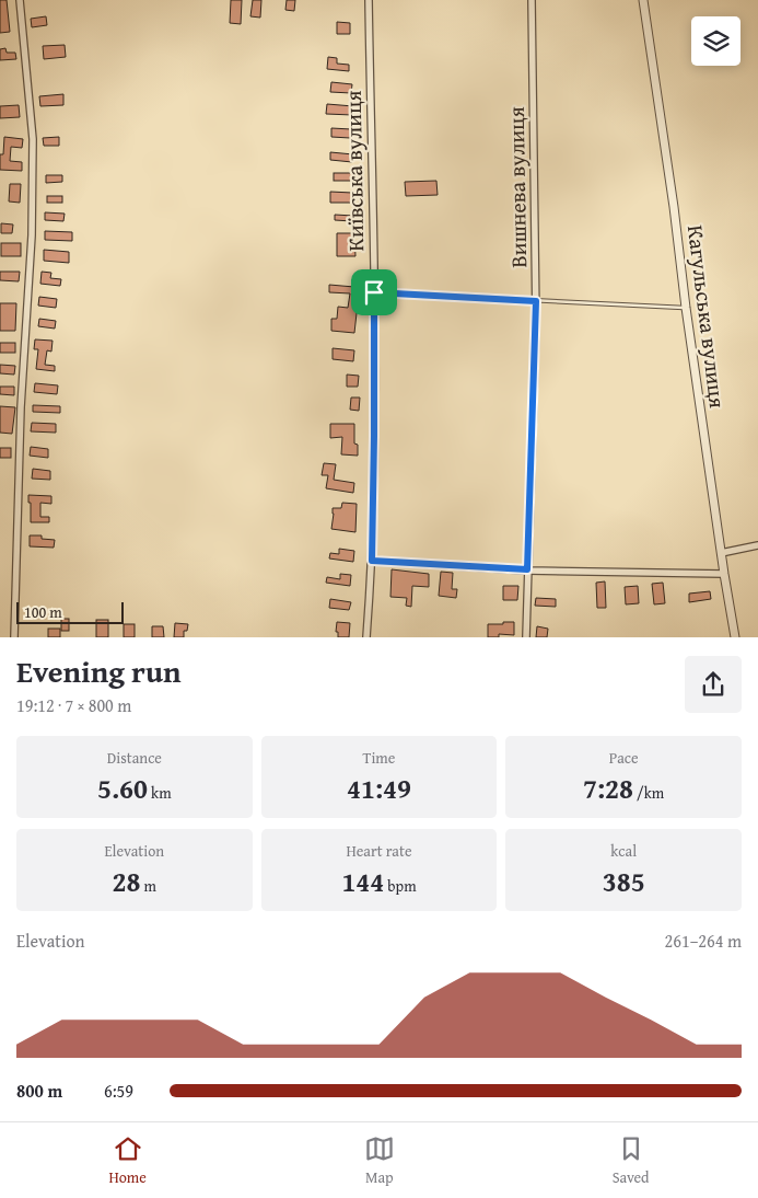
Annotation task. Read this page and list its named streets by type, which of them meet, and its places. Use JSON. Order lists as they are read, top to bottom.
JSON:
{
  "streets": {
    "street": ["Київська вулиця", "Вишнева вулиця", "Кагульська вулиця"]
  },
  "scale_bar": "100 m",
  "page": {
    "scale": "100 m",
    "heading": ["Evening run", "19:12 · 7 × 800 m"],
    "stats": [
      ["Distance", "5.60 km"],
      ["Time", "41:49"],
      ["Pace", "7:28 /km"],
      ["Elevation", "28 m"],
      ["Heart rate", "144 bpm"],
      ["kcal", "385"]
    ],
    "chart": ["Elevation", "261–264 m"],
    "list": [
      {
        "name": "800 m",
        "note": "6:59"
      }
    ],
    "tabs": ["Home", "Map", "Saved"]
  }
}
